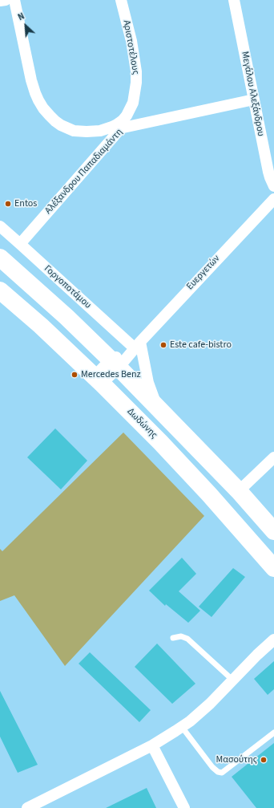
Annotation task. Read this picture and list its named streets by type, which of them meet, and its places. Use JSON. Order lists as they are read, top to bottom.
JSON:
{
  "streets": {
    "main road": ["Δωδώνης"],
    "street": [
      "Αριστοτέλους",
      "Μεγάλου Αλεξάνδρου",
      "Αλέξανδρου Παπαδιαμάντη",
      "Ευεργετών",
      "Γοργοποτάμου"
    ]
  },
  "crossings": [
    ["Αριστοτέλους", "Αλέξανδρου Παπαδιαμάντη"],
    ["Μεγάλου Αλεξάνδρου", "Αλέξανδρου Παπαδιαμάντη"],
    ["Αλέξανδρου Παπαδιαμάντη", "Γοργοποτάμου"],
    ["Ευεργετών", "Γοργοποτάμου"],
    ["Ευεργετών", "Δωδώνης"]
  ],
  "places": [
    "Entos",
    "Este cafe-bistro",
    "Mercedes Benz",
    "Μασούτης"
  ],
  "north": "top left"
}
